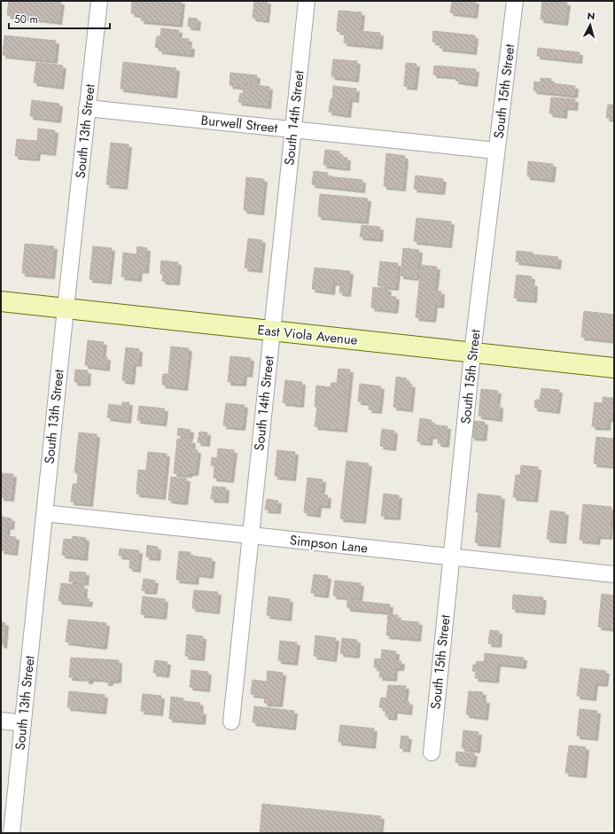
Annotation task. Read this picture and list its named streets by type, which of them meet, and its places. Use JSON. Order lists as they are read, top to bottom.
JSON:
{
  "streets": {
    "street": [
      "South 15th Street",
      "South 14th Street",
      "Burwell Street",
      "South 13th Street",
      "East Viola Avenue",
      "Simpson Lane"
    ]
  },
  "crossings": [
    ["South 15th Street", "Burwell Street"],
    ["South 15th Street", "East Viola Avenue"],
    ["South 15th Street", "Simpson Lane"],
    ["South 14th Street", "Burwell Street"],
    ["South 14th Street", "East Viola Avenue"],
    ["South 14th Street", "Simpson Lane"],
    ["Burwell Street", "South 13th Street"],
    ["South 13th Street", "East Viola Avenue"],
    ["South 13th Street", "Simpson Lane"]
  ],
  "scale_bar": "50 m",
  "north": "top"
}
